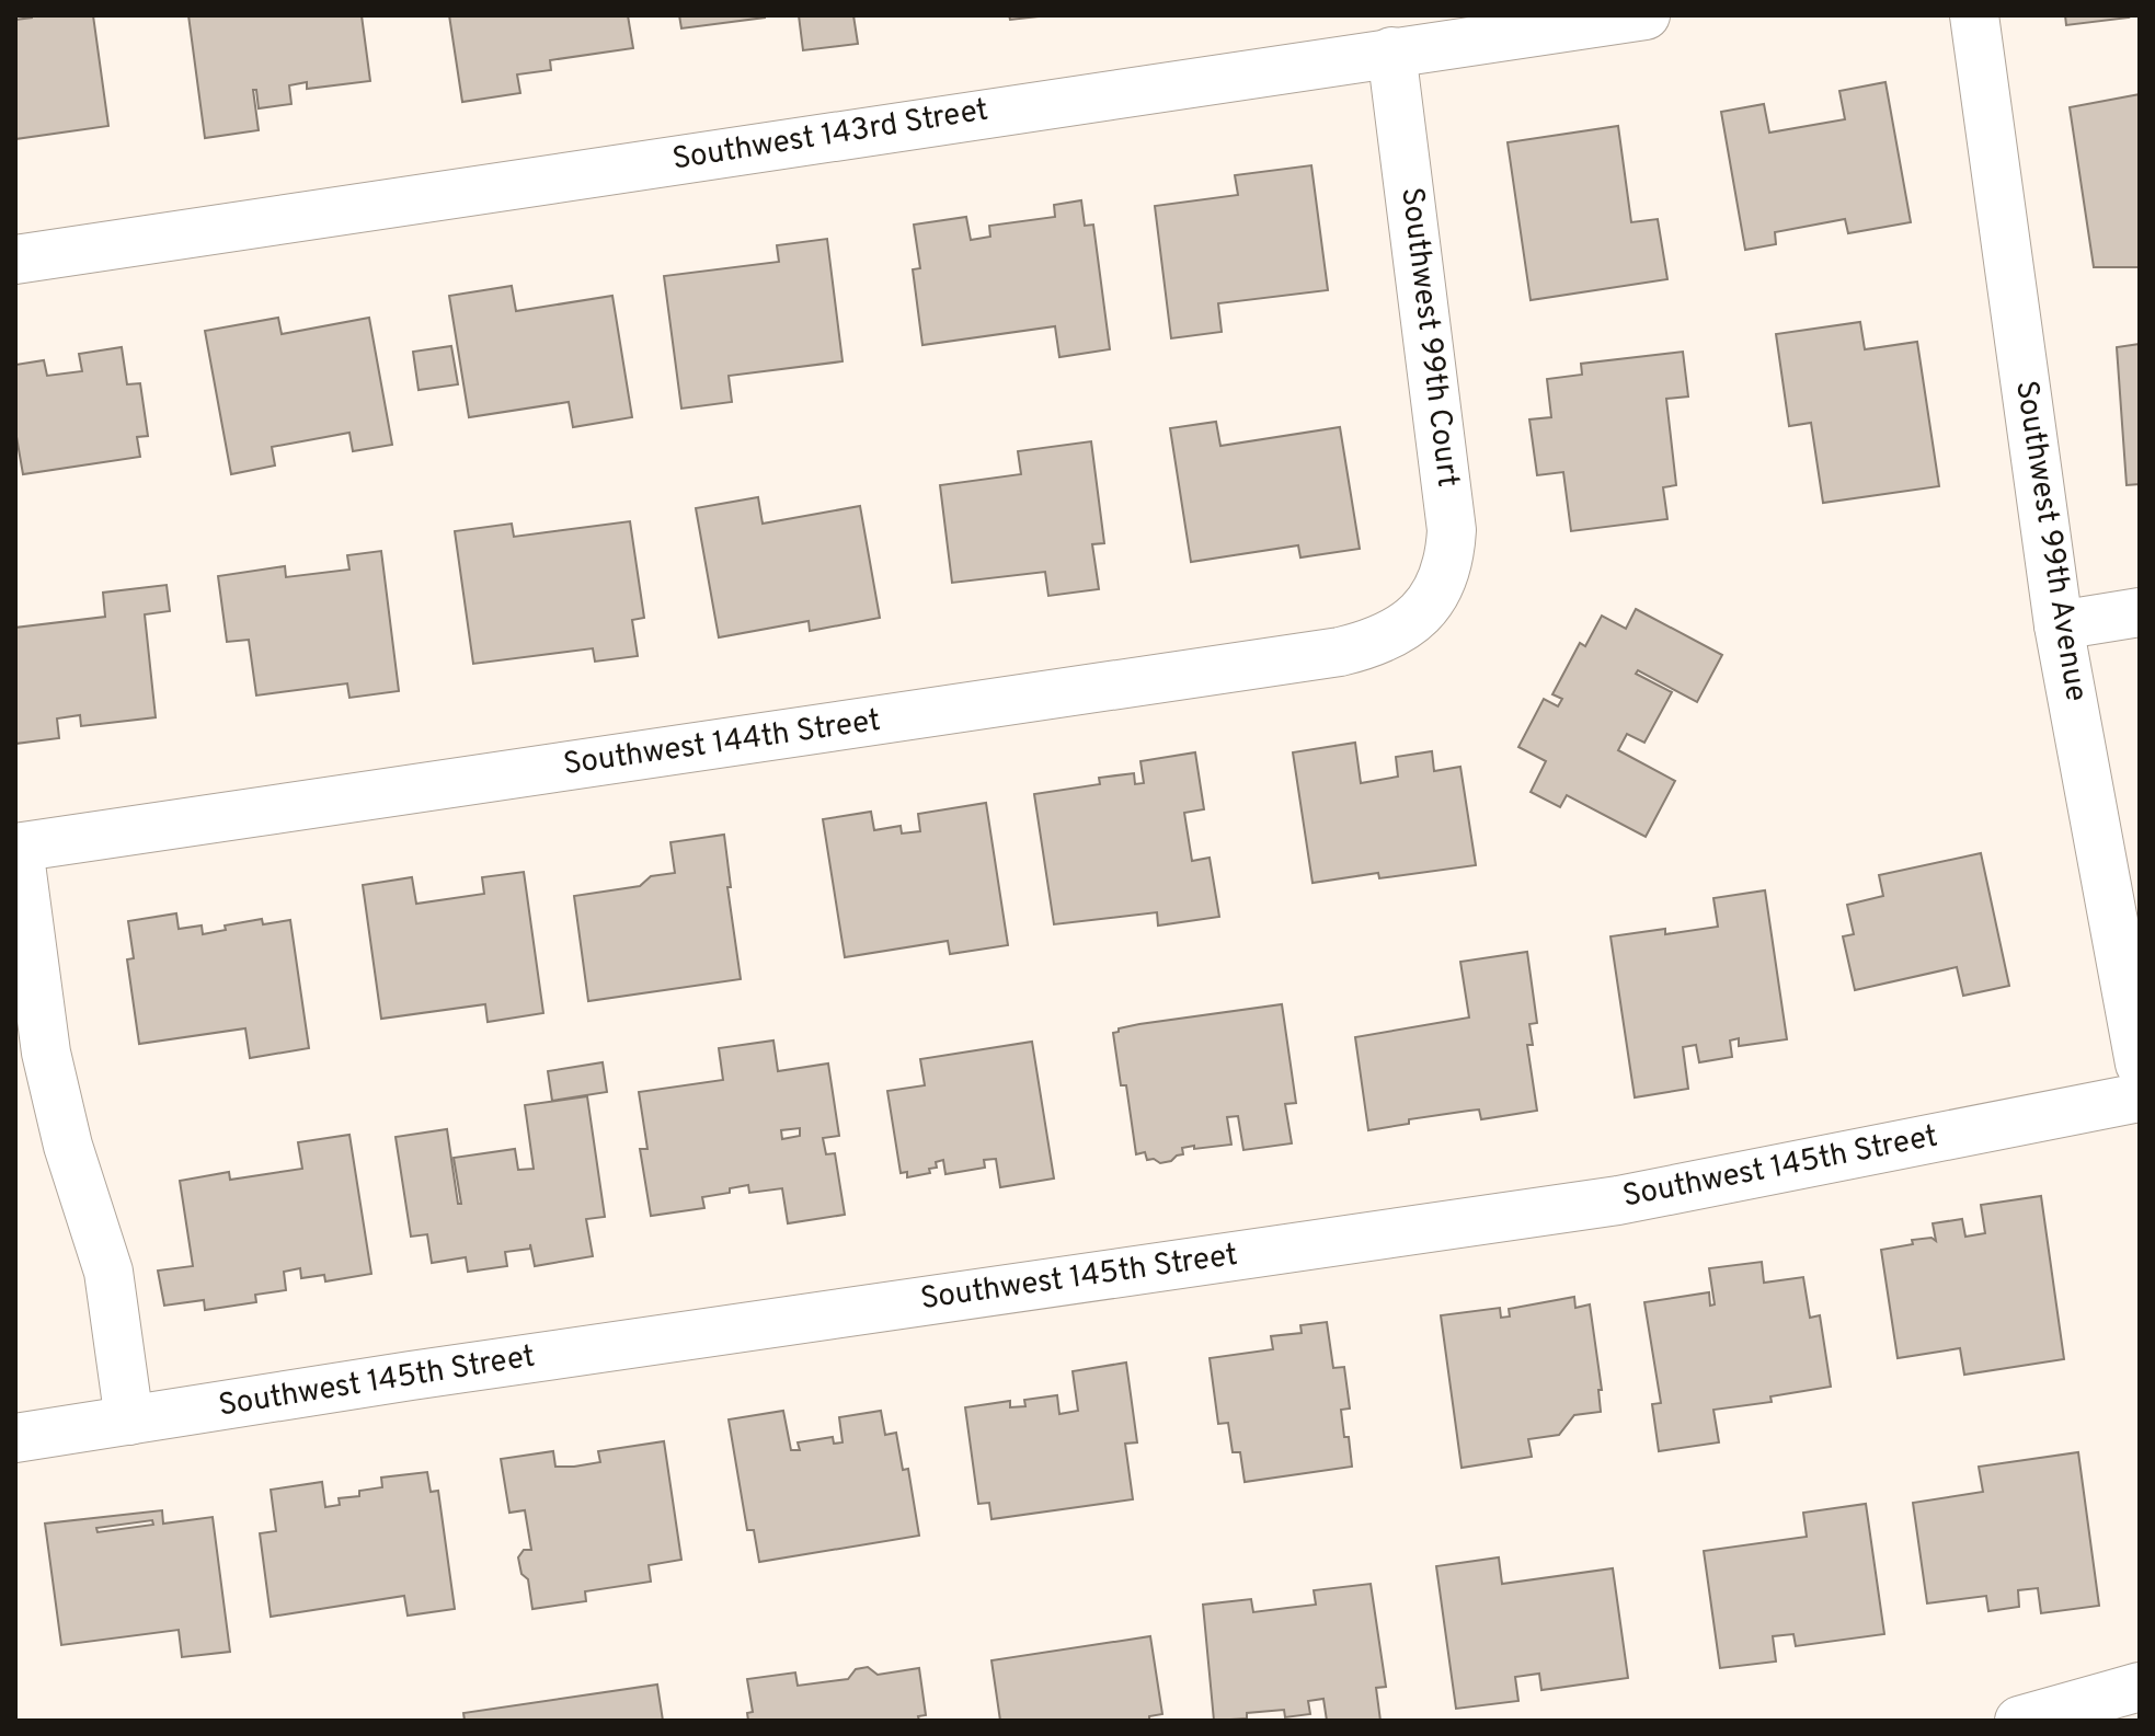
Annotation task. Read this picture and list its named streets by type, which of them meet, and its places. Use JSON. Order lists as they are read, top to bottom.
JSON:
{
  "streets": {
    "street": [
      "Southwest 143rd Street",
      "Southwest 99th Court",
      "Southwest 99th Avenue",
      "Southwest 144th Street",
      "Southwest 145th Street"
    ]
  },
  "crossings": [
    ["Southwest 143rd Street", "Southwest 99th Court"],
    ["Southwest 99th Court", "Southwest 144th Street"]
  ]
}
